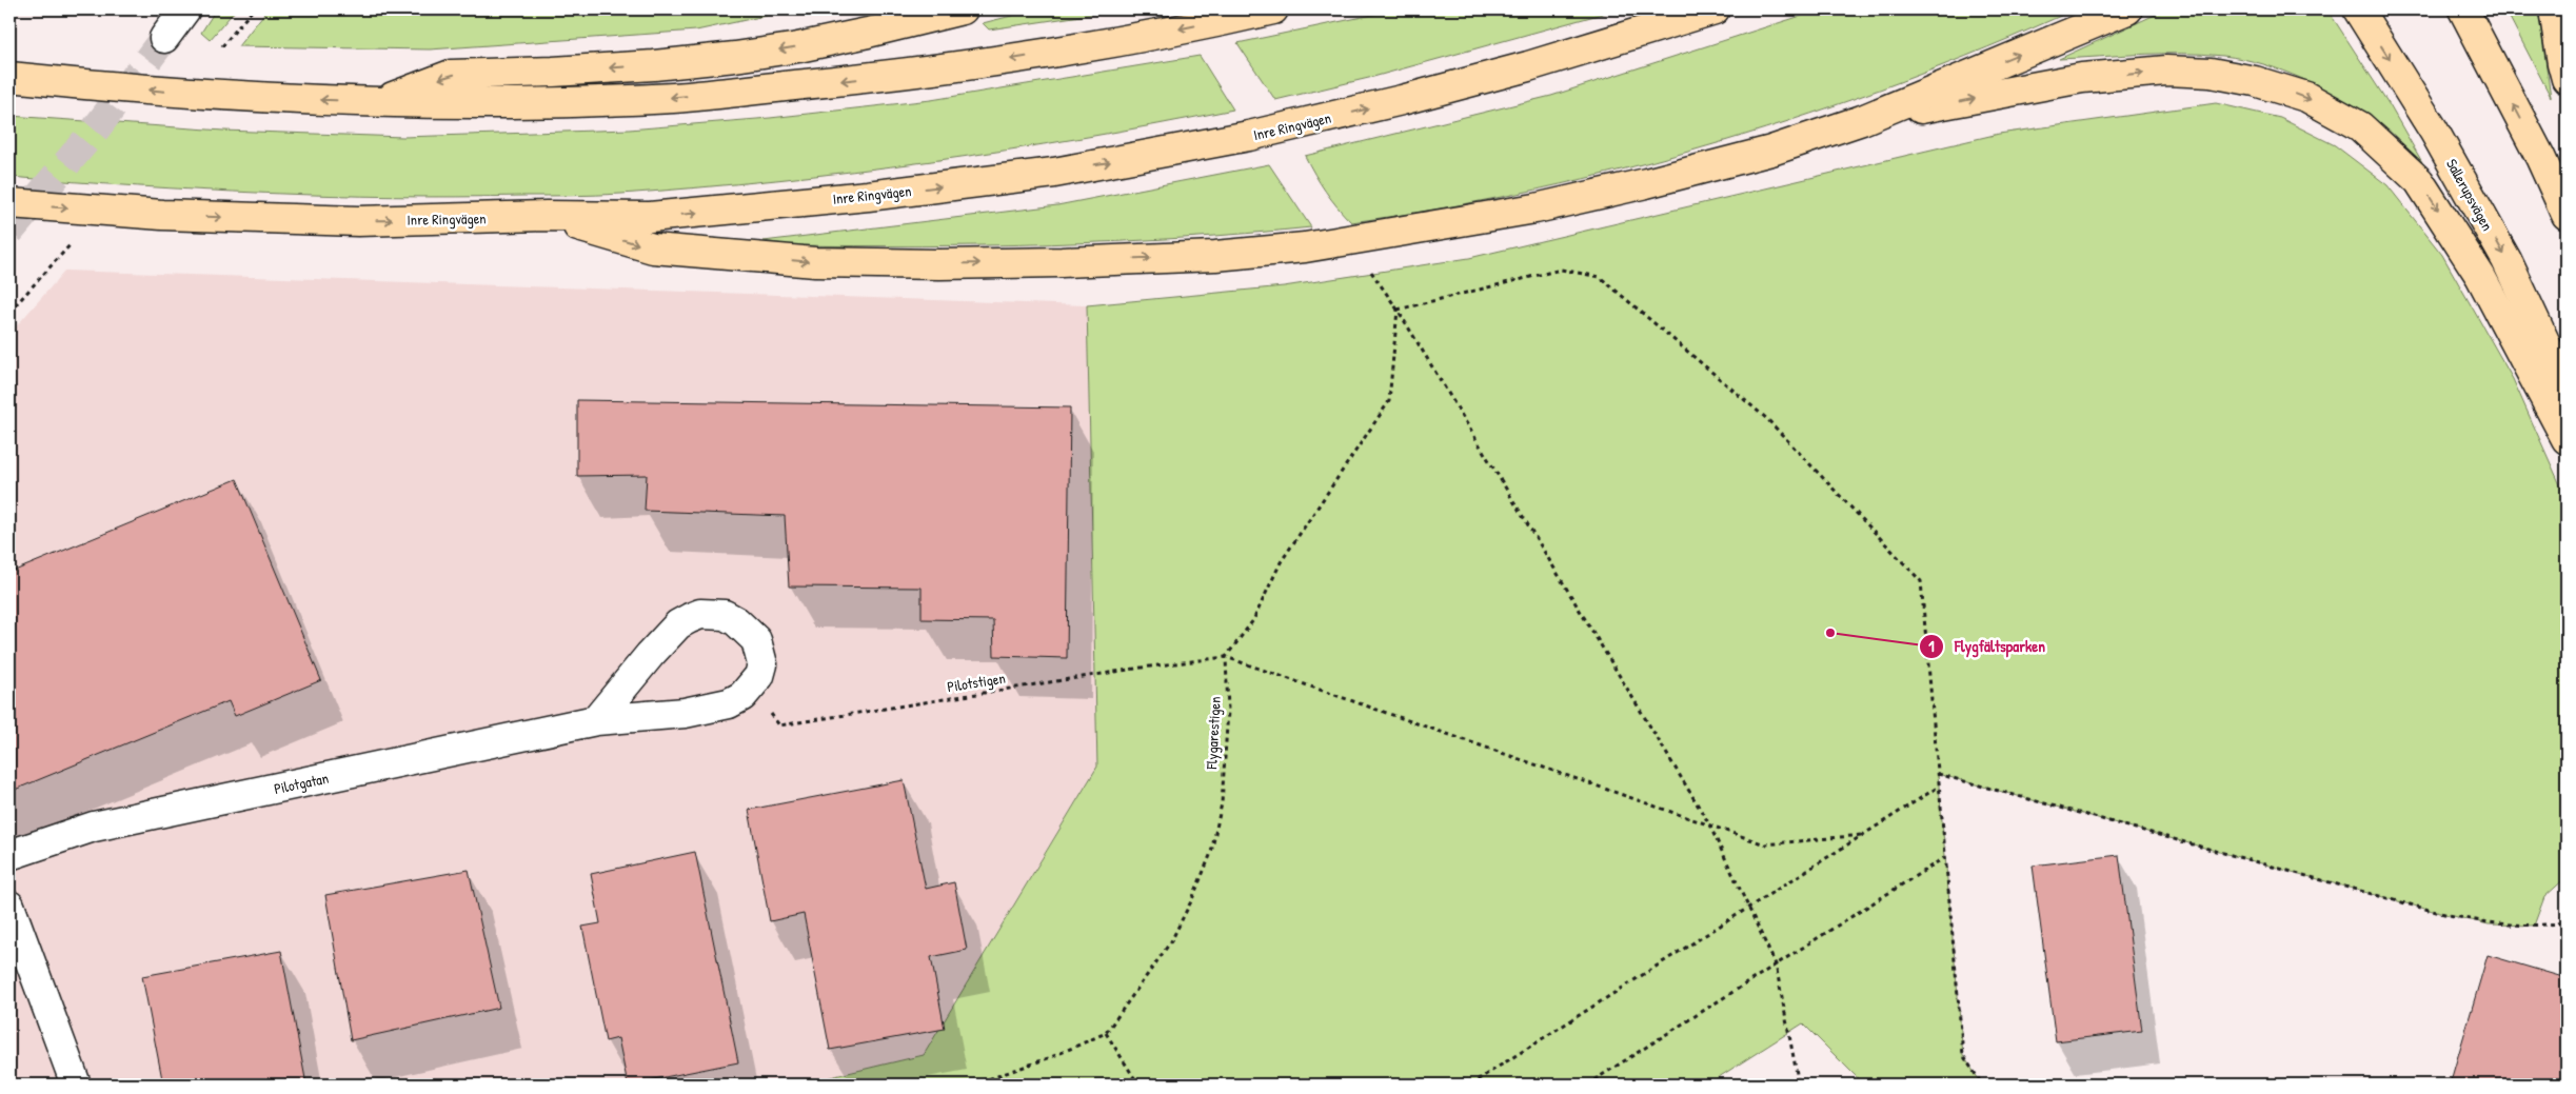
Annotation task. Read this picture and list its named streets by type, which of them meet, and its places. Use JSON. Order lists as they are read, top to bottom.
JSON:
{
  "streets": {
    "main road": ["Inre Ringvägen", "Sallerupsvägen"],
    "street": ["Pilotgatan"],
    "path": ["Pilotstigen", "Flygarestigen"]
  },
  "crossings": [
    ["Pilotstigen", "Flygarestigen"],
    ["Pilotstigen", "Pilotgatan"]
  ],
  "places": ["Flygfältsparken"]
}
